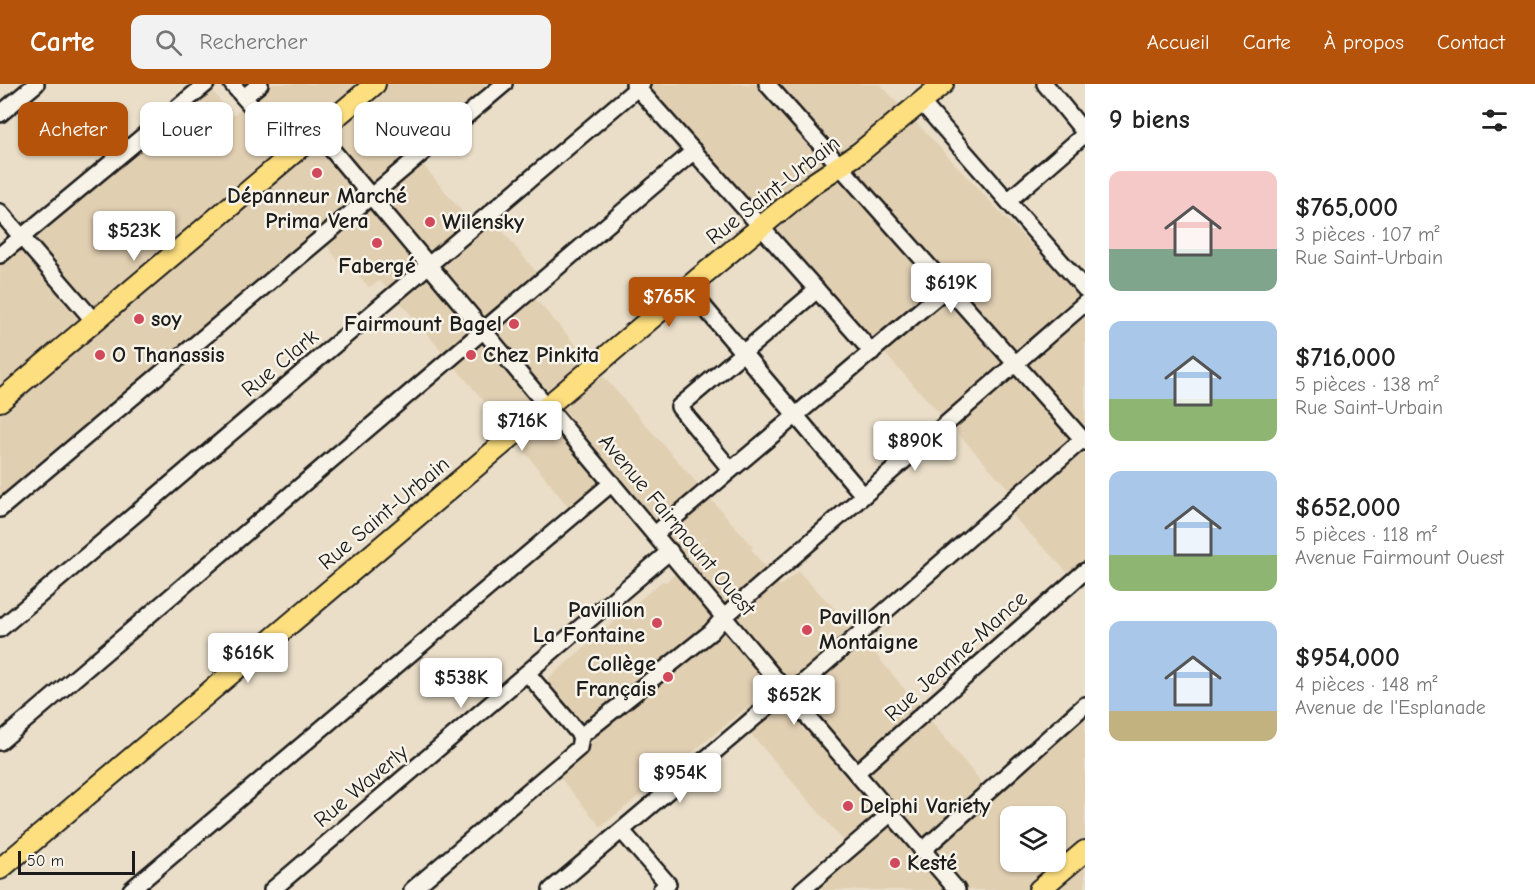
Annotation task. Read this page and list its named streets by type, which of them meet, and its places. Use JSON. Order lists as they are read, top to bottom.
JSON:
{
  "streets": {
    "main road": ["Rue Saint-Urbain"],
    "street": [
      "Rue Clark",
      "Avenue Fairmount Ouest",
      "Rue Jeanne-Mance",
      "Rue Waverly"
    ]
  },
  "crossings": [
    ["Rue Saint-Urbain", "Avenue Fairmount Ouest"],
    ["Rue Clark", "Avenue Fairmount Ouest"],
    ["Avenue Fairmount Ouest", "Rue Jeanne-Mance"],
    ["Avenue Fairmount Ouest", "Rue Waverly"]
  ],
  "places": [
    "Dépanneur Marché Prima Vera",
    "Wilensky",
    "Fabergé",
    "soy",
    "Fairmount Bagel",
    "O Thanassis",
    "Chez Pinkita",
    "Pavillion La Fontaine",
    "Pavillon Montaigne",
    "Collège Français",
    "Delphi Variety",
    "Kesté"
  ],
  "scale_bar": "50 m",
  "page": {
    "header": "Carte",
    "search": "Rechercher",
    "nav": [
      "Accueil",
      "Carte",
      "À propos",
      "Contact"
    ],
    "heading": "9 biens",
    "chip": [
      "Acheter",
      "Louer",
      "Filtres",
      "Nouveau"
    ],
    "list": [
      {
        "name": "$765,000",
        "note": "3 pièces · 107 m² · Rue Saint-Urbain"
      },
      {
        "name": "$716,000",
        "note": "5 pièces · 138 m² · Rue Saint-Urbain"
      },
      {
        "name": "$652,000",
        "note": "5 pièces · 118 m² · Avenue Fairmount Ouest"
      },
      {
        "name": "$954,000",
        "note": "4 pièces · 148 m² · Avenue de l'Esplanade"
      }
    ],
    "price": [
      "$523K",
      "$619K",
      "$765K",
      "$716K",
      "$890K",
      "$616K",
      "$538K",
      "$652K",
      "$954K"
    ],
    "scale": "50 m"
  }
}
